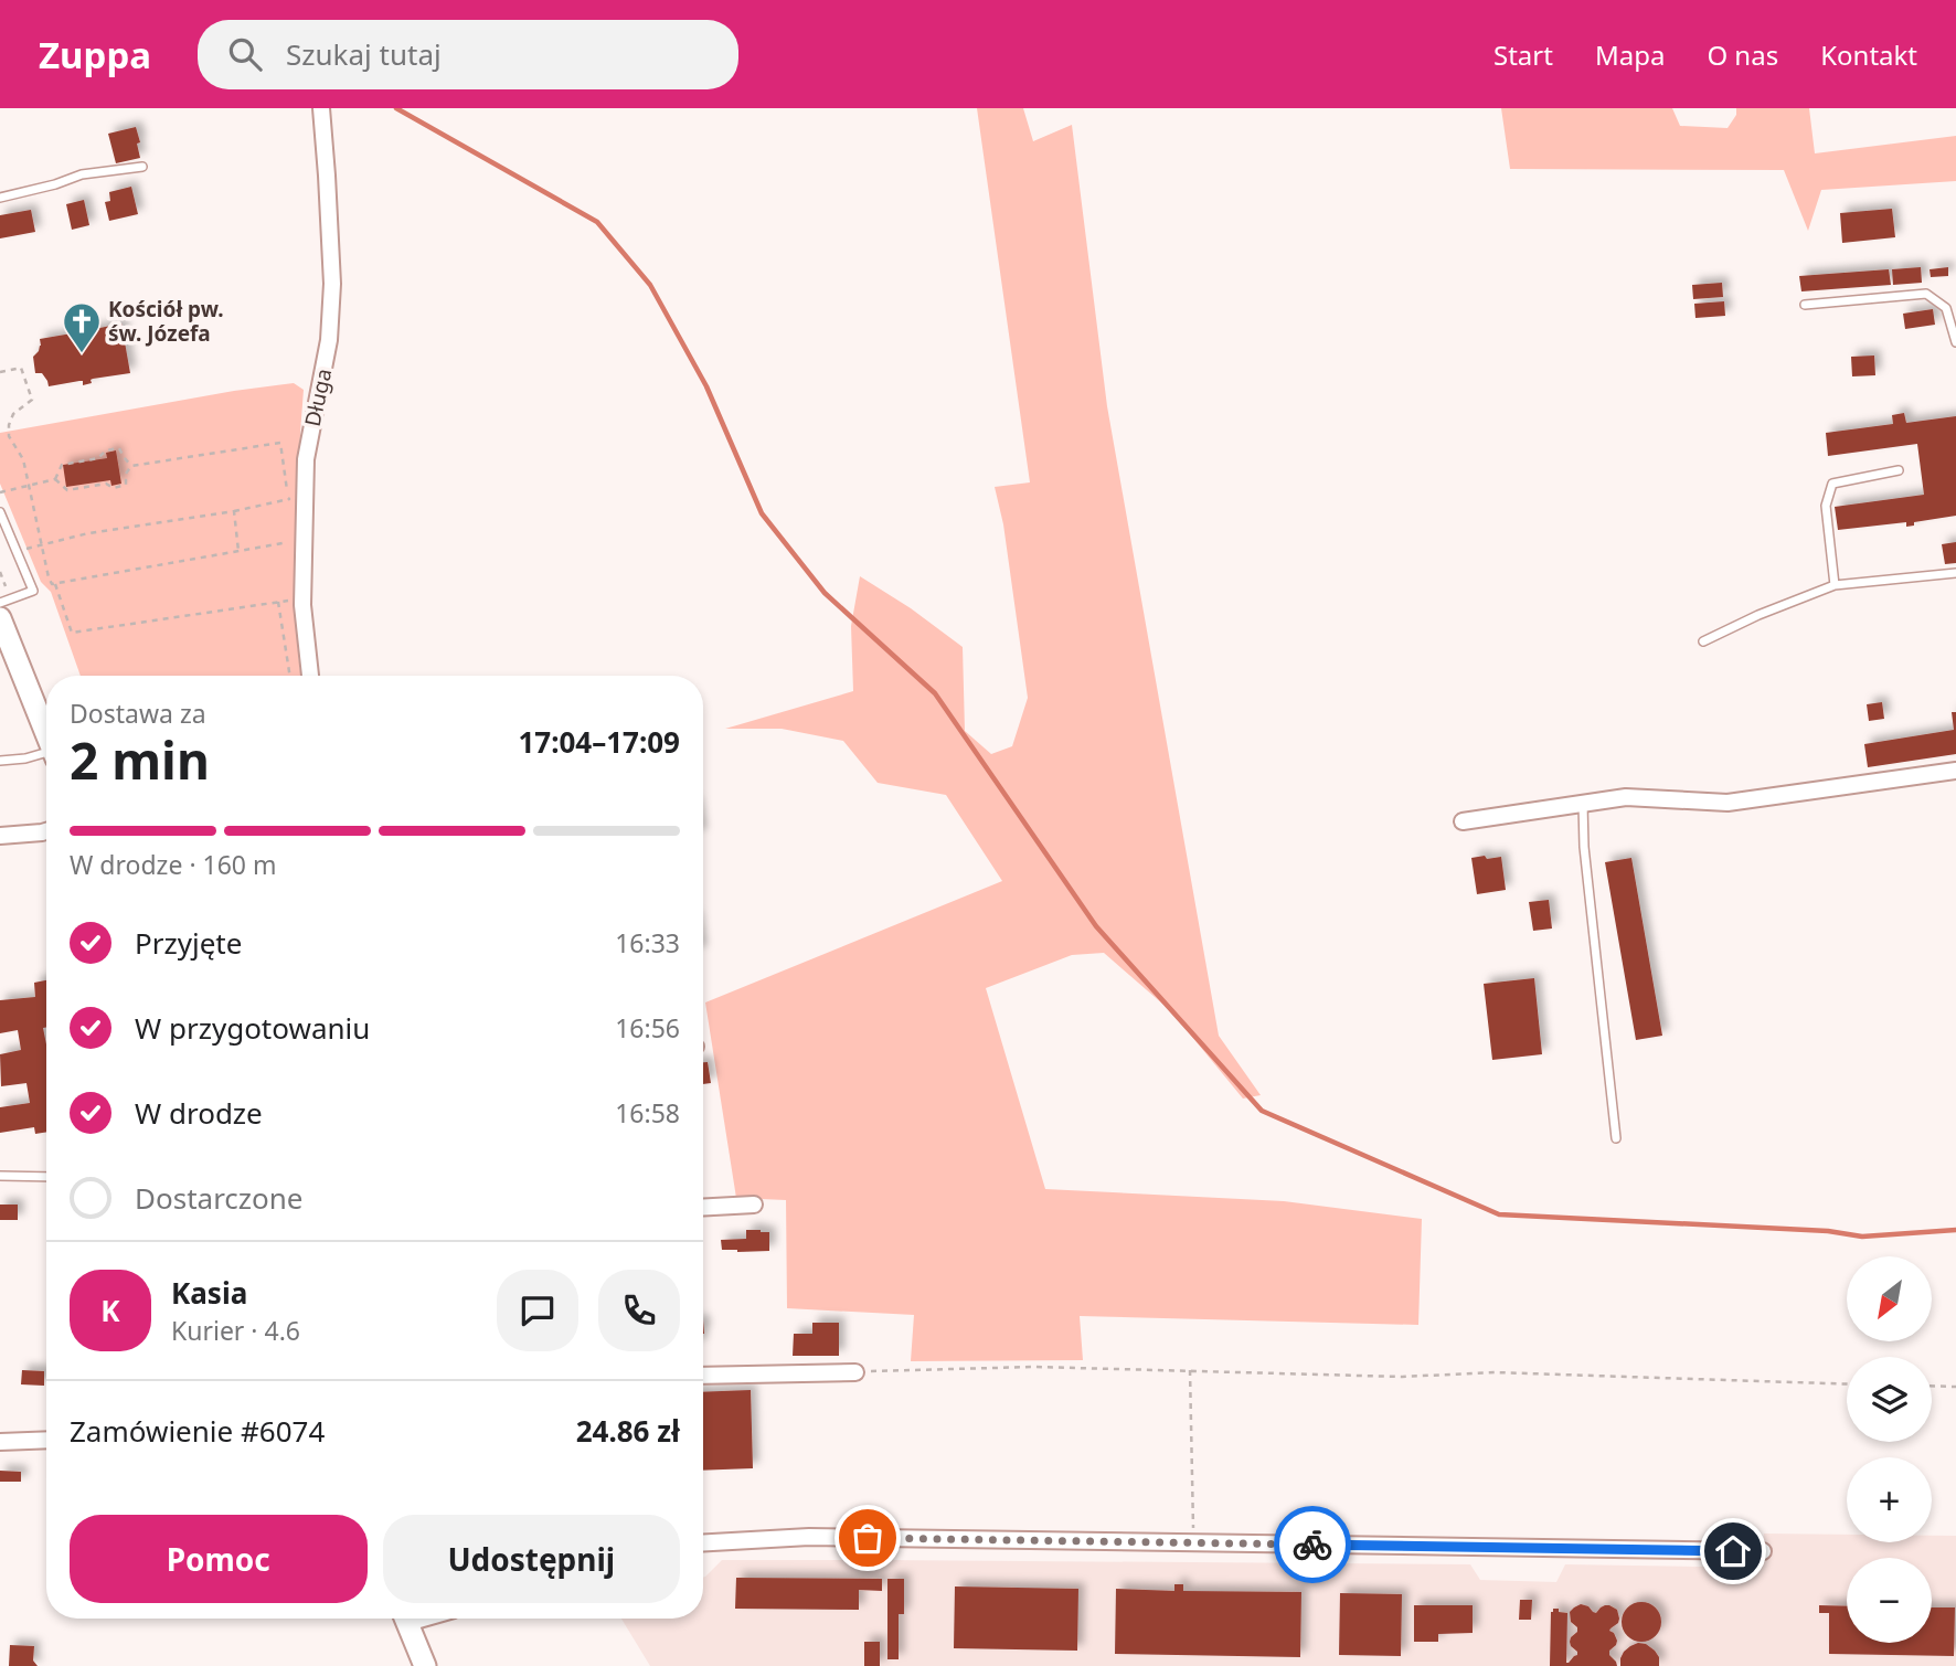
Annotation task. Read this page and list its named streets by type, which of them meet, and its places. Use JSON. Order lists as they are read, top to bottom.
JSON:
{
  "streets": {
    "street": ["Długa"]
  },
  "places": {
    "church": ["Kościół pw. św. Józefa"]
  },
  "north": "bottom left",
  "page": {
    "header": "Zuppa",
    "search": "Szukaj tutaj",
    "nav": [
      "Start",
      "Mapa",
      "O nas",
      "Kontakt"
    ],
    "heading": ["2 min", "Dostawa za", "17:04–17:09"],
    "panel": [
      "Kasia",
      "Kurier · 4.6",
      "Zamówienie #6074",
      "24.86 zł"
    ],
    "bar": "W drodze · 160 m",
    "list": [
      ["Przyjęte", "16:33"],
      ["W przygotowaniu", "16:56"],
      ["W drodze", "16:58"],
      "Dostarczone"
    ],
    "map_buttons": ["+", "−"],
    "round": "K",
    "buttons": ["Pomoc", "Udostępnij"]
  }
}
